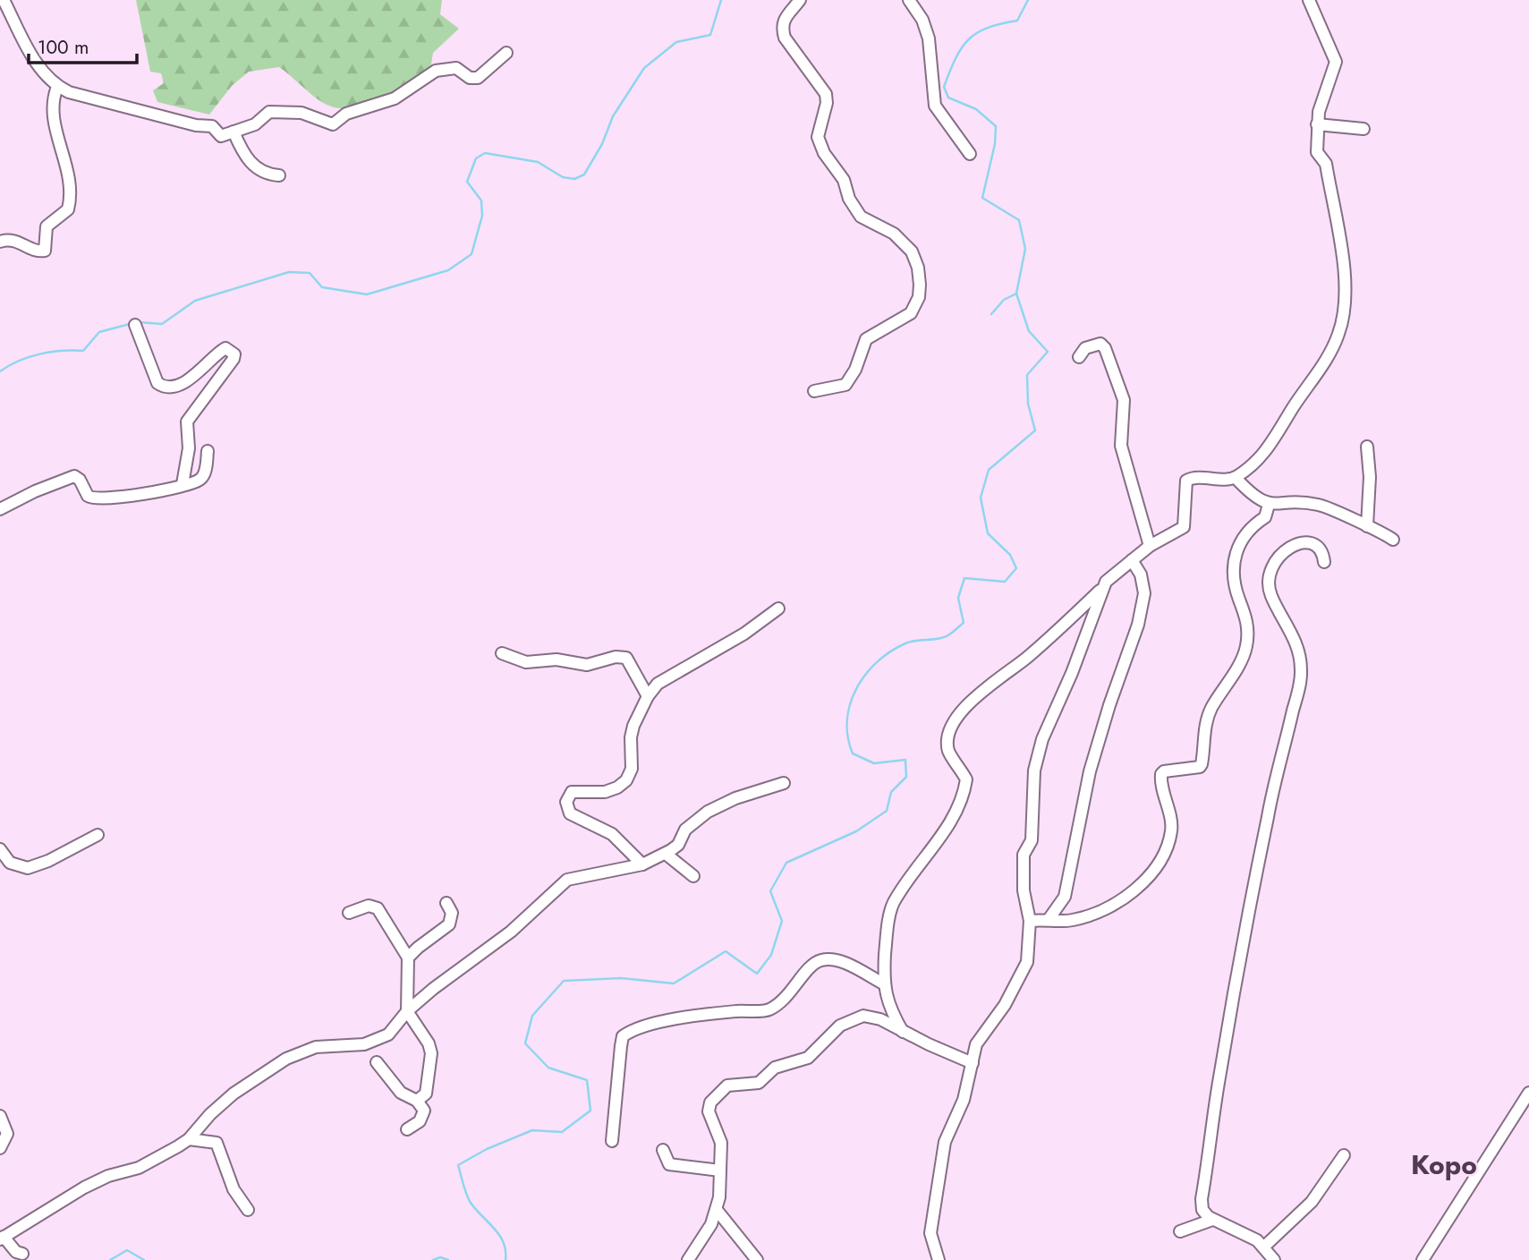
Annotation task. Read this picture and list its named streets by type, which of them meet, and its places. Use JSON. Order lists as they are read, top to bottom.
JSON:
{
  "districts": ["Kopo"],
  "scale_bar": "100 m"
}
